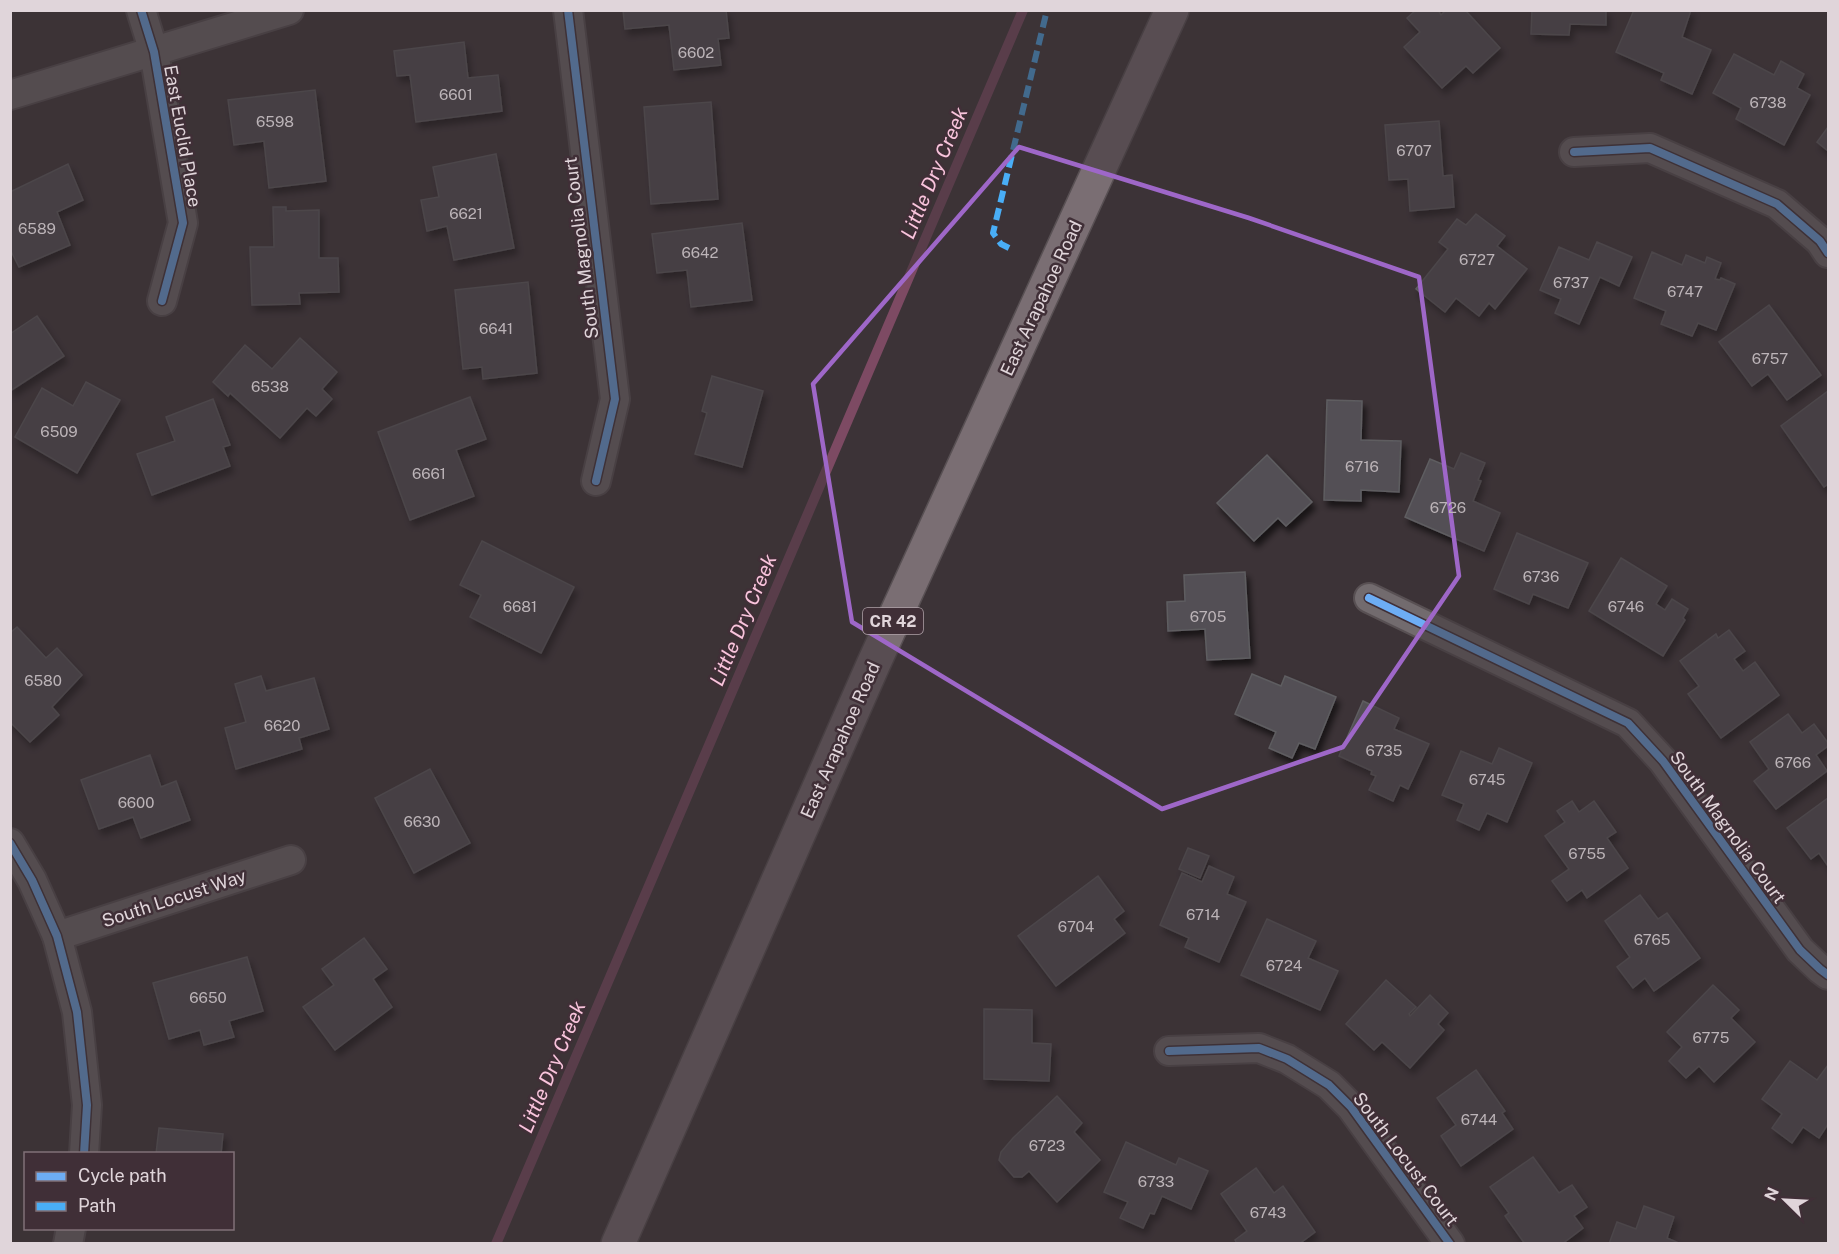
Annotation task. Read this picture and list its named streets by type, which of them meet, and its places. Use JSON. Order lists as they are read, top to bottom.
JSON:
{
  "streets": {
    "main road": ["East Arapahoe Road", "CR 42"],
    "street": [
      "East Euclid Place",
      "South Magnolia Court",
      "South Locust Way",
      "South Locust Court"
    ]
  },
  "water": ["Little Dry Creek"],
  "house_numbers": [
    "6602",
    "6601",
    "6738",
    "6598",
    "6707",
    "6621",
    "6589",
    "6642",
    "6727",
    "6737",
    "6747",
    "6641",
    "6757",
    "6538",
    "6509",
    "6716",
    "6661",
    "6726",
    "6736",
    "6681",
    "6746",
    "6705",
    "6580",
    "6620",
    "6735",
    "6766",
    "6745",
    "6600",
    "6630",
    "6755",
    "6714",
    "6704",
    "6765",
    "6724",
    "6650",
    "6775",
    "6744",
    "6723",
    "6733",
    "6743"
  ],
  "legend": ["Cycle path", "Path"],
  "north": "top left"
}
